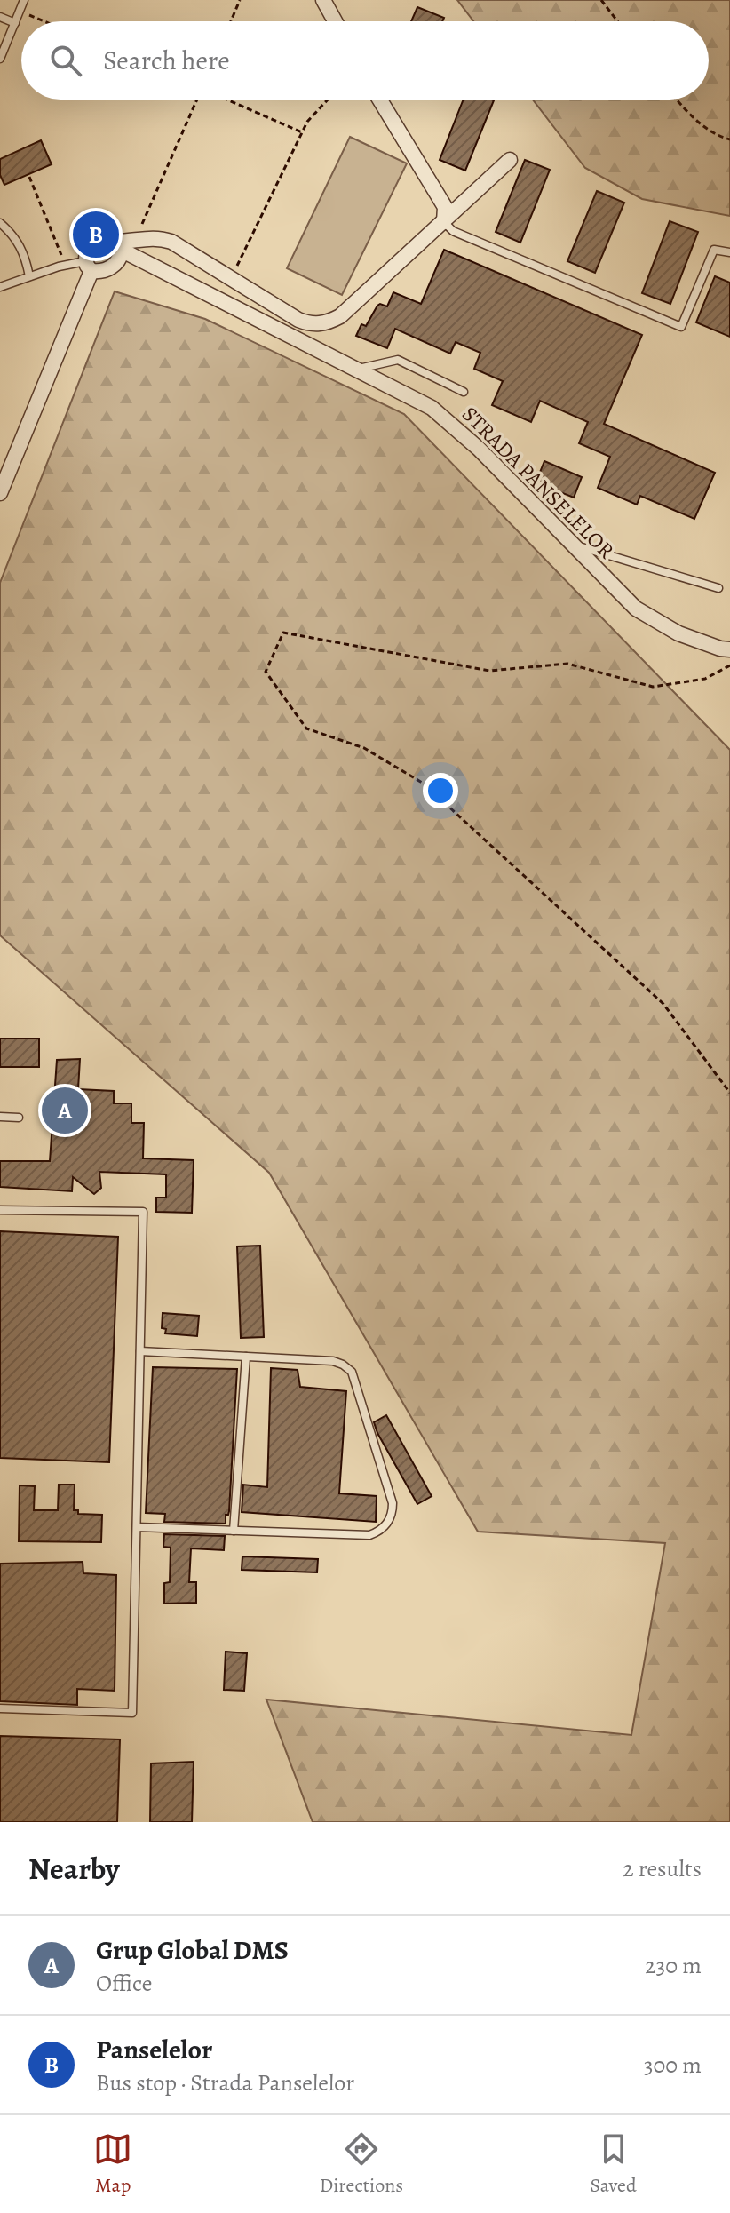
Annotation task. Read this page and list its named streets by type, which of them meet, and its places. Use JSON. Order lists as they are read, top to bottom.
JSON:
{
  "streets": {
    "street": ["STRADA PANSELELOR"]
  },
  "page": {
    "search": "Search here",
    "pins": ["B", "A"],
    "heading": ["Nearby", "2 results"],
    "list": [
      {
        "mark": "A",
        "name": "Grup Global DMS",
        "note": "Office",
        "value": "230 m"
      },
      {
        "mark": "B",
        "name": "Panselelor",
        "note": "Bus stop · Strada Panselelor",
        "value": "300 m"
      }
    ],
    "nav": ["Map", "Directions", "Saved"]
  }
}
